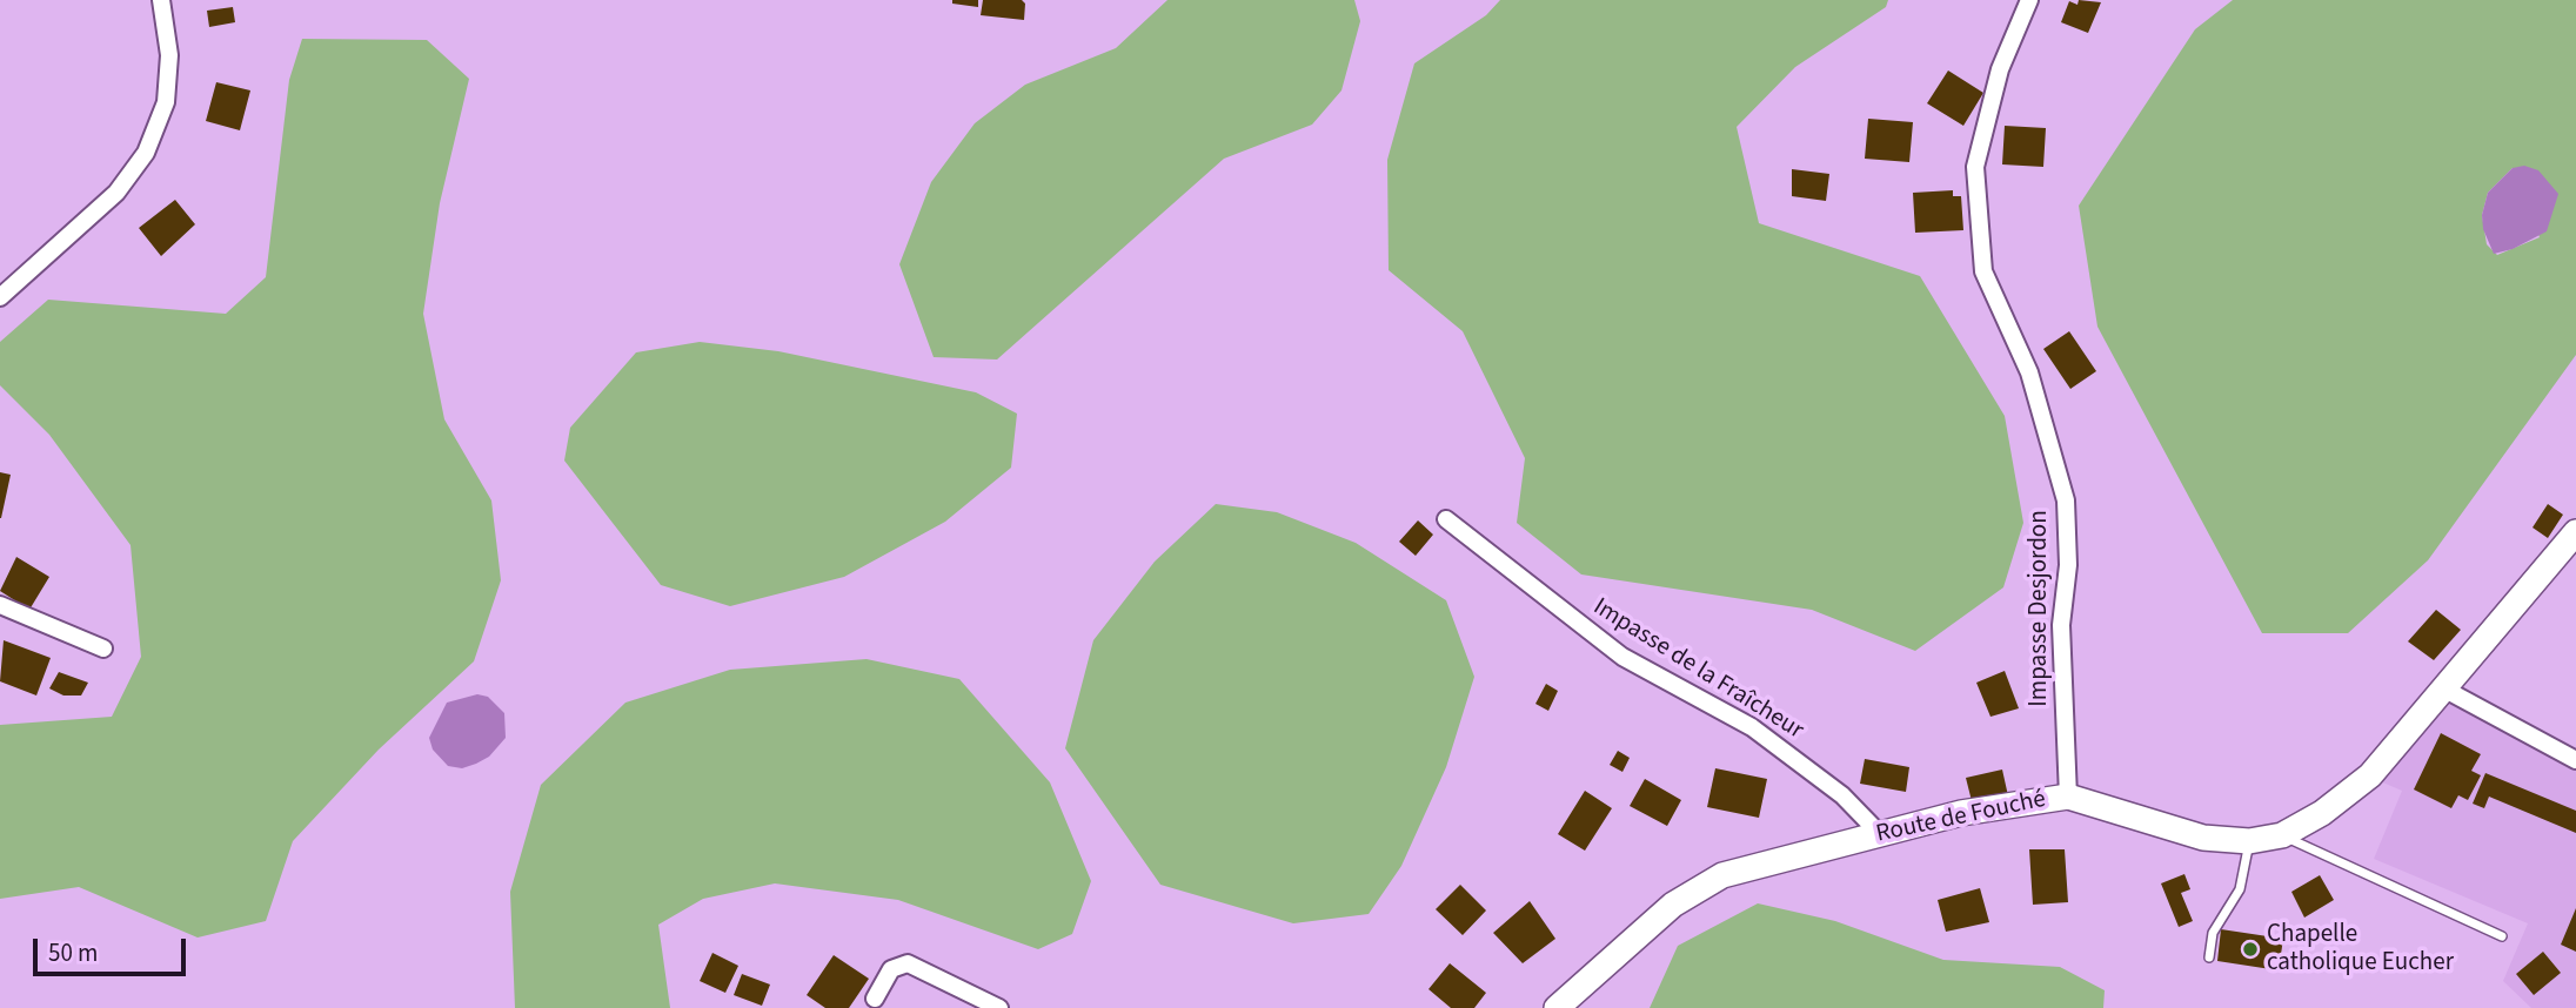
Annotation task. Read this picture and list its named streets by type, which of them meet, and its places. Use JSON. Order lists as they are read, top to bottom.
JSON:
{
  "streets": {
    "main road": ["Route de Fouché"],
    "street": ["Impasse Desjordon", "Impasse de la Fraîcheur"]
  },
  "crossings": [
    ["Impasse Desjordon", "Route de Fouché"],
    ["Impasse de la Fraîcheur", "Route de Fouché"]
  ],
  "places": ["Chapelle catholique Eucher"],
  "scale_bar": "50 m"
}
